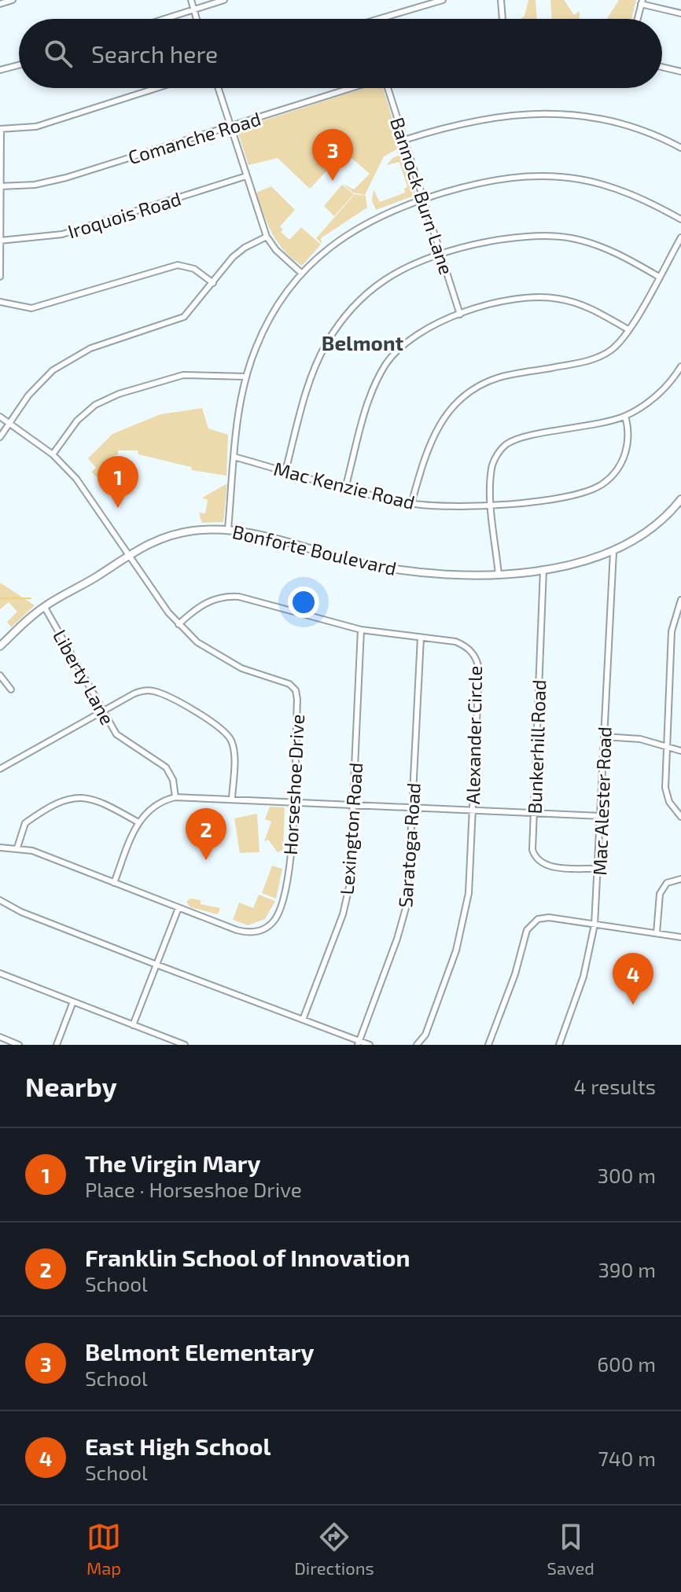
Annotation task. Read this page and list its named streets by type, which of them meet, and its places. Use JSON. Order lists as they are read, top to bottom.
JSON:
{
  "streets": {
    "main road": ["Bonforte Boulevard"],
    "street": [
      "Comanche Road",
      "Bannock Burn Lane",
      "Iroquois Road",
      "Mac Kenzie Road",
      "Liberty Lane",
      "Alexander Circle",
      "Bunkerhill Road",
      "Horseshoe Drive",
      "Mac Alester Road",
      "Lexington Road",
      "Saratoga Road"
    ]
  },
  "crossings": [
    ["Bonforte Boulevard", "Liberty Lane"],
    ["Bonforte Boulevard", "Bunkerhill Road"],
    ["Bonforte Boulevard", "Horseshoe Drive"],
    ["Bonforte Boulevard", "Mac Alester Road"],
    ["Alexander Circle", "Horseshoe Drive"],
    ["Alexander Circle", "Lexington Road"],
    ["Alexander Circle", "Saratoga Road"],
    ["Bunkerhill Road", "Mac Alester Road"]
  ],
  "districts": ["Belmont"],
  "page": {
    "search": "Search here",
    "pins": [
      "3",
      "1",
      "2",
      "4"
    ],
    "heading": ["Nearby", "4 results"],
    "list": [
      {
        "mark": "1",
        "name": "The Virgin Mary",
        "note": "Place · Horseshoe Drive",
        "value": "300 m"
      },
      {
        "mark": "2",
        "name": "Franklin School of Innovation",
        "note": "School",
        "value": "390 m"
      },
      {
        "mark": "3",
        "name": "Belmont Elementary",
        "note": "School",
        "value": "600 m"
      },
      {
        "mark": "4",
        "name": "East High School",
        "note": "School",
        "value": "740 m"
      }
    ],
    "nav": ["Map", "Directions", "Saved"]
  }
}
